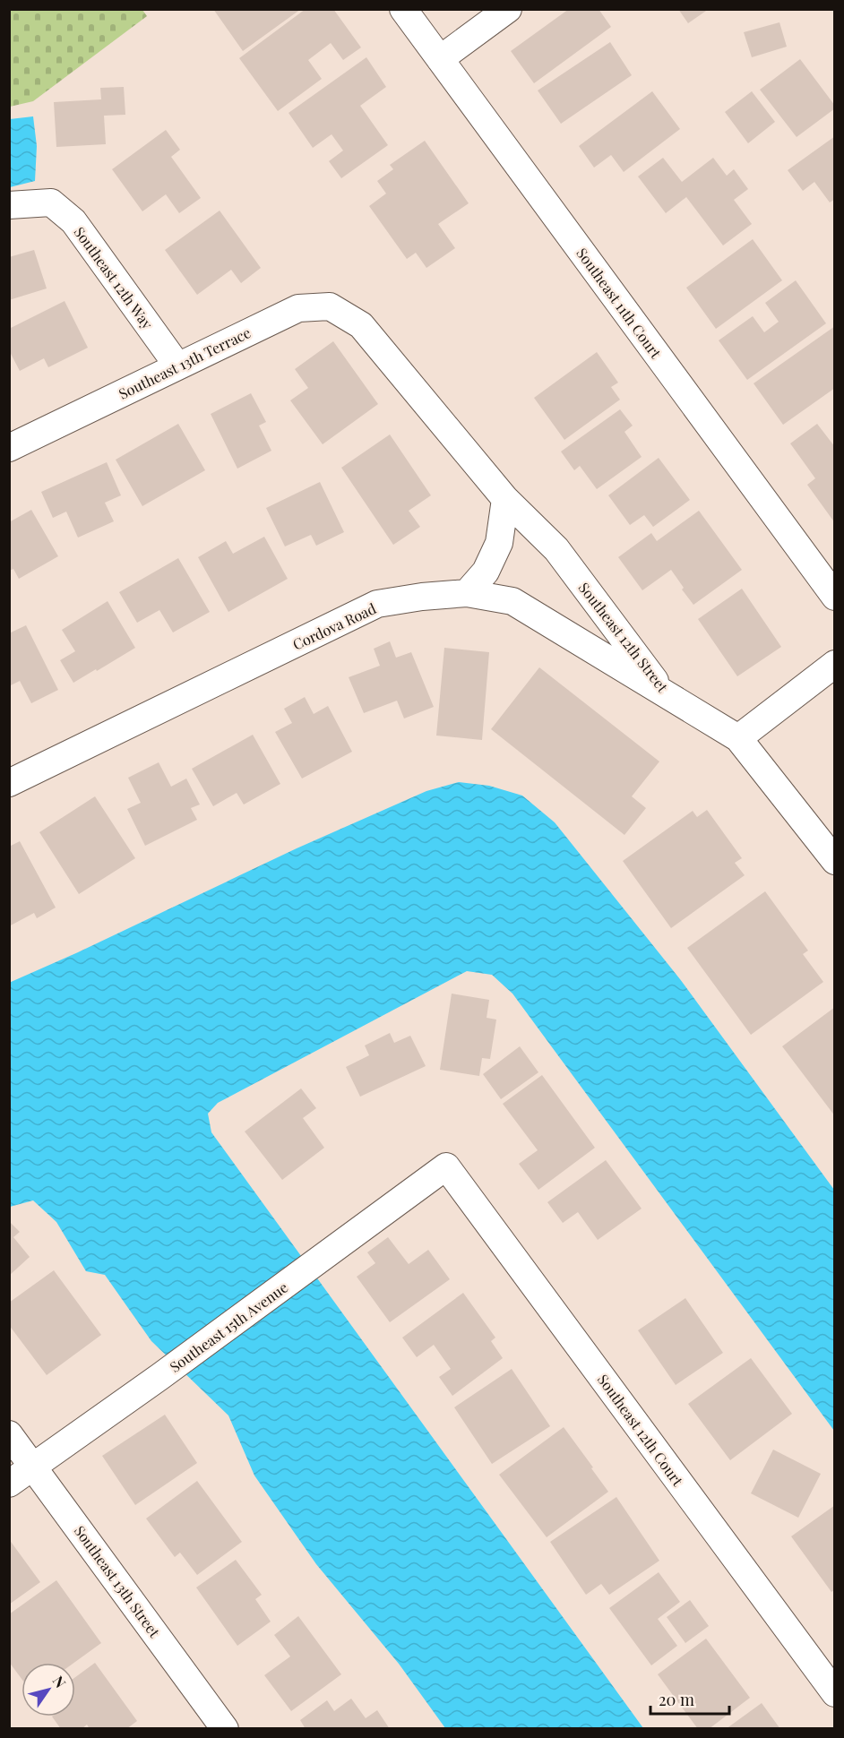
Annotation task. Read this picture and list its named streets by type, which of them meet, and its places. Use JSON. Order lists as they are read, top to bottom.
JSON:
{
  "streets": {
    "street": [
      "Southeast 12th Way",
      "Southeast 11th Court",
      "Southeast 13th Terrace",
      "Cordova Road",
      "Southeast 12th Street",
      "Southeast 15th Avenue",
      "Southeast 12th Court",
      "Southeast 13th Street"
    ]
  },
  "crossings": [
    ["Southeast 12th Way", "Southeast 13th Terrace"],
    ["Southeast 13th Terrace", "Southeast 12th Street"],
    ["Cordova Road", "Southeast 12th Street"],
    ["Southeast 15th Avenue", "Southeast 12th Court"],
    ["Southeast 15th Avenue", "Southeast 13th Street"]
  ],
  "scale_bar": "20 m",
  "north": "top right"
}
